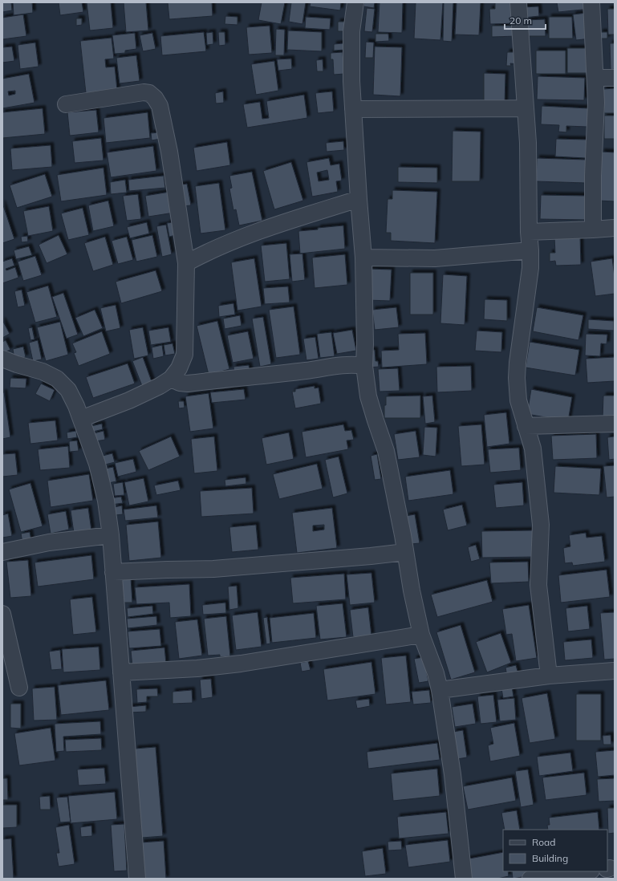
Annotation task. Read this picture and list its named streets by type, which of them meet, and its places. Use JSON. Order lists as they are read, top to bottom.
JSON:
{
  "legend": ["Road", "Building"],
  "scale_bar": "20 m"
}
